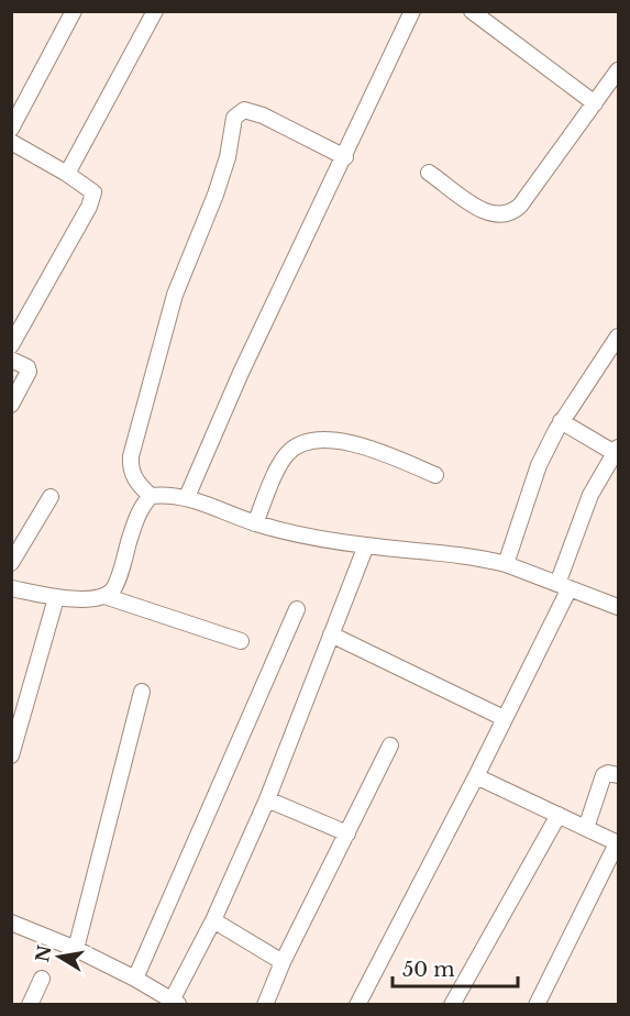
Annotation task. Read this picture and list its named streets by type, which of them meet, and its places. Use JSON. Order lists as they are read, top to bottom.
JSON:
{
  "scale_bar": "50 m",
  "north": "left"
}
